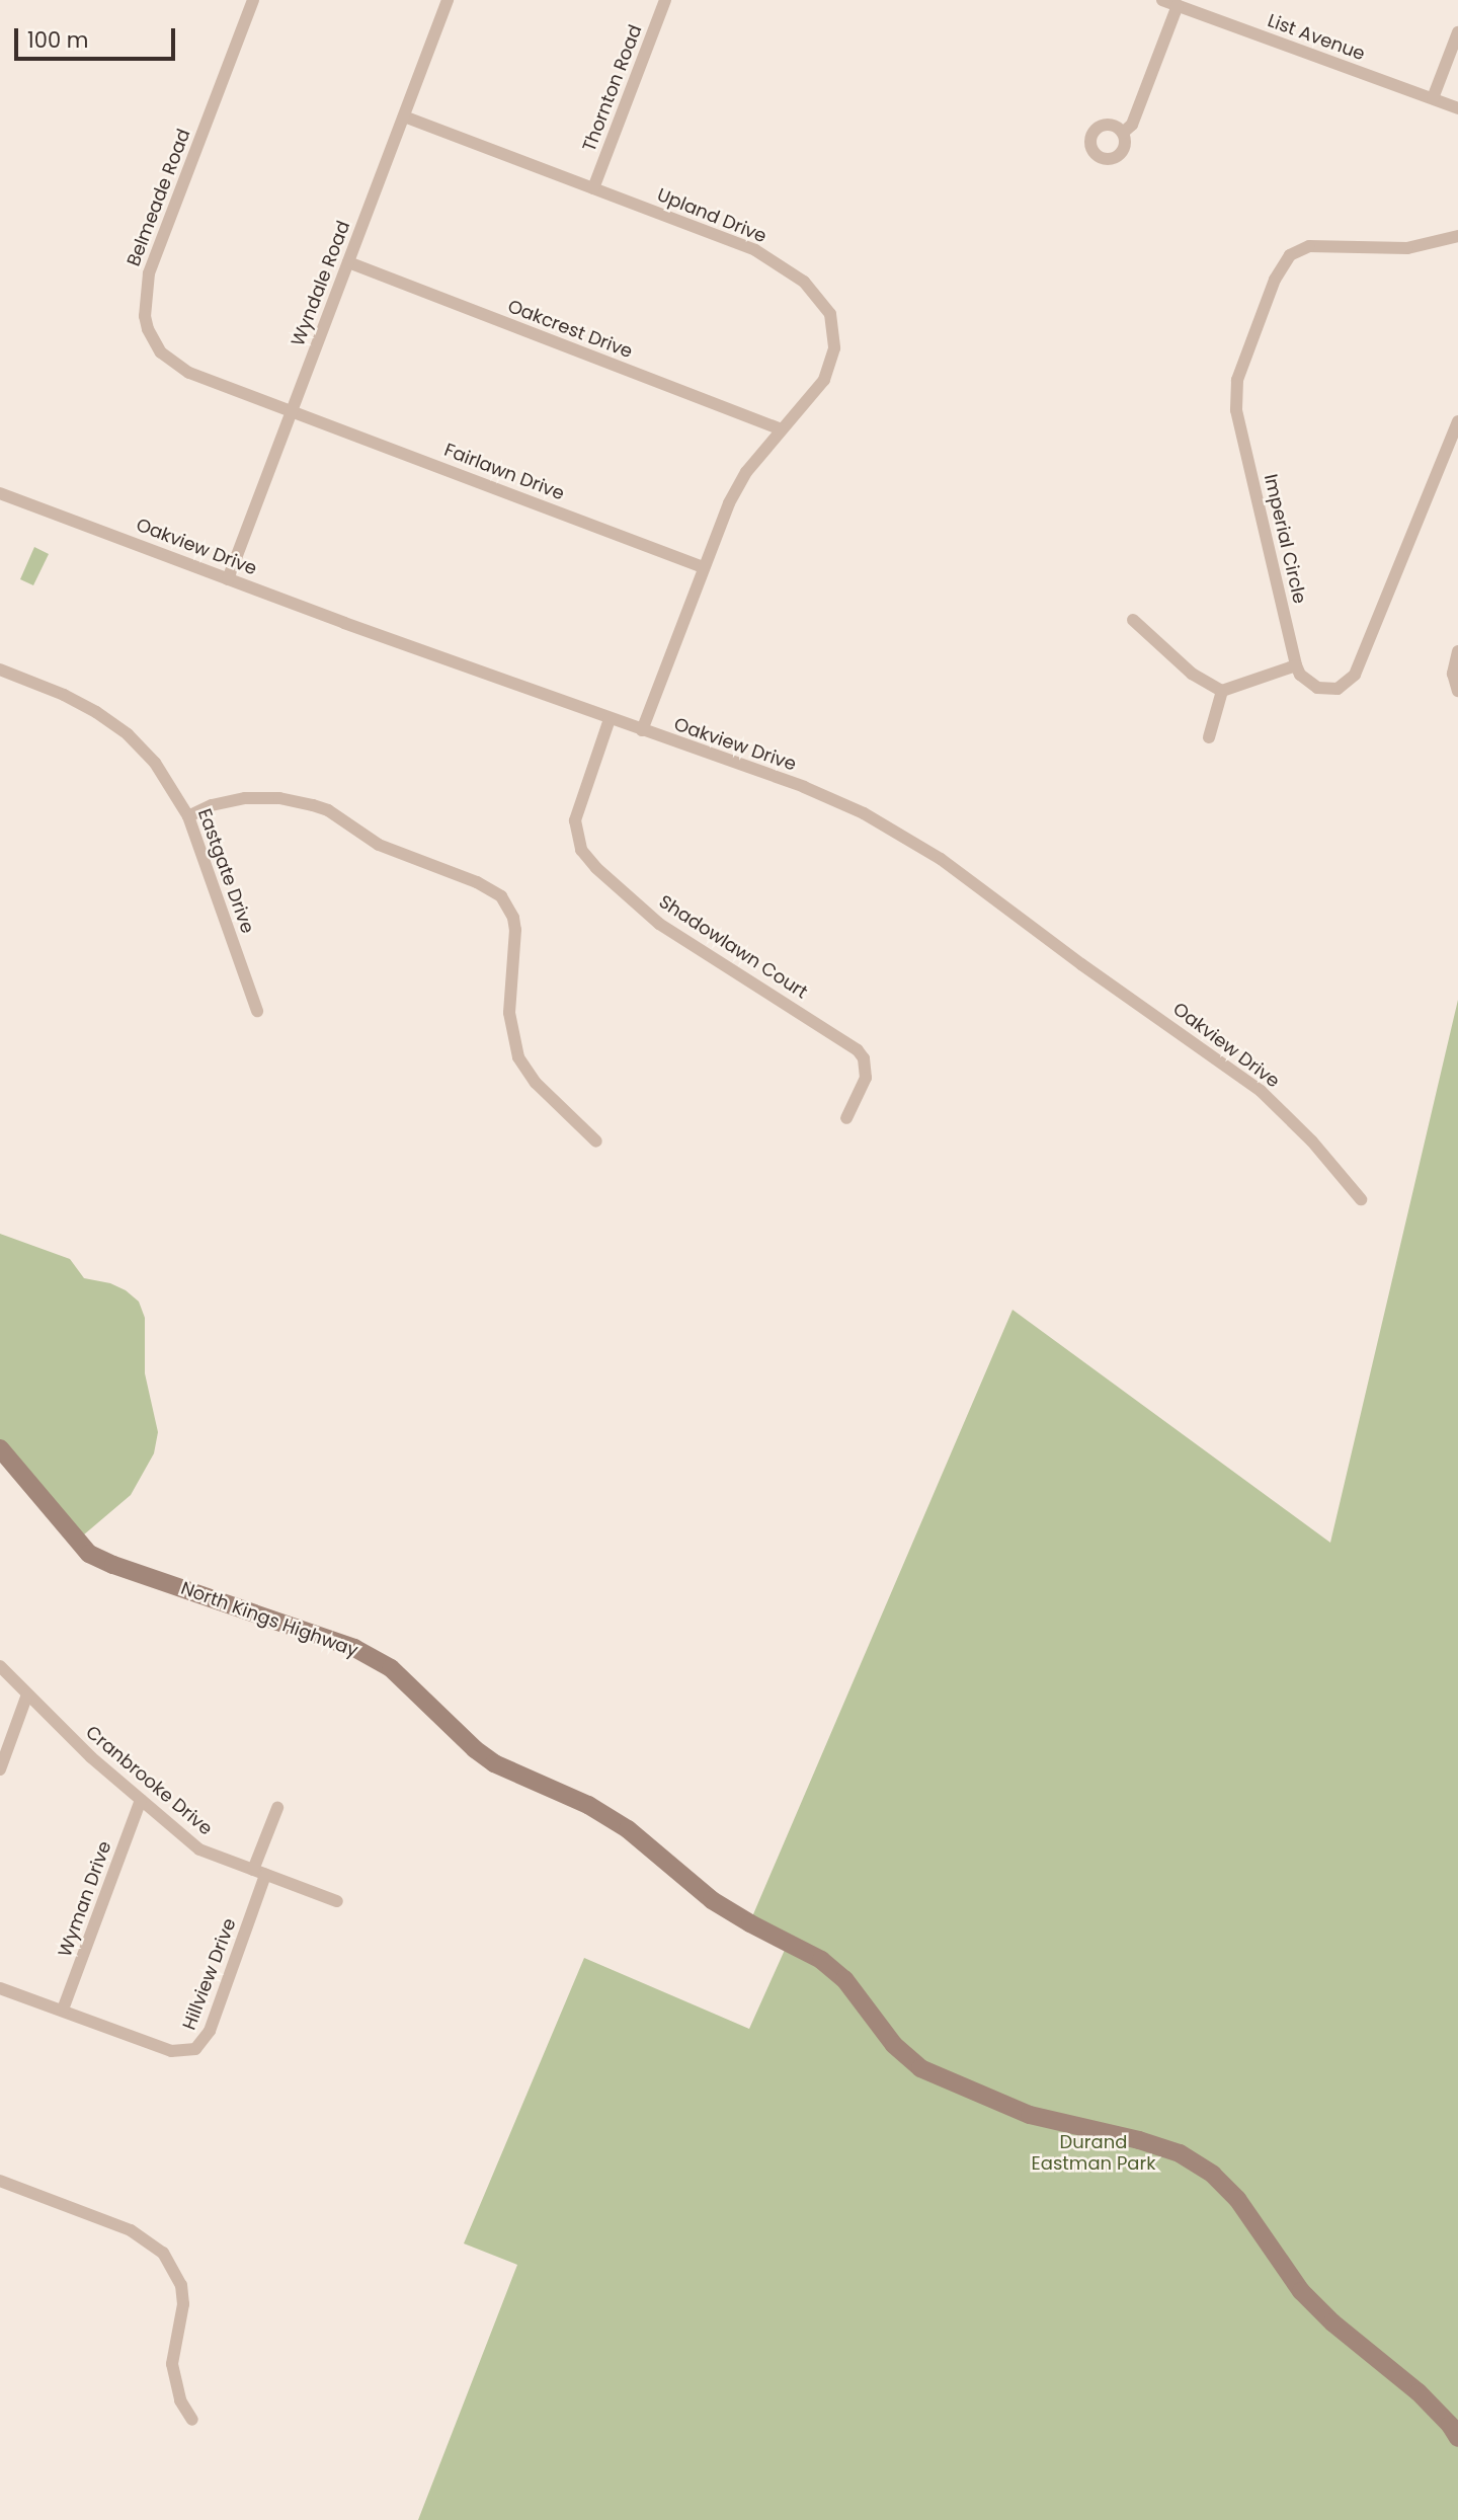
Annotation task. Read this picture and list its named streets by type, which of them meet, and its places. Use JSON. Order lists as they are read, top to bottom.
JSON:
{
  "streets": {
    "street": [
      "List Avenue",
      "Thornton Road",
      "Belmeade Road",
      "Upland Drive",
      "Wyndale Road",
      "Oakcrest Drive",
      "Fairlawn Drive",
      "Imperial Circle",
      "Oakview Drive",
      "Eastgate Drive",
      "Shadowlawn Court",
      "North Kings Highway",
      "Cranbrooke Drive",
      "Wyman Drive",
      "Hillview Drive"
    ]
  },
  "crossings": [
    ["Thornton Road", "Upland Drive"],
    ["Belmeade Road", "Wyndale Road"],
    ["Belmeade Road", "Fairlawn Drive"],
    ["Upland Drive", "Wyndale Road"],
    ["Upland Drive", "Oakcrest Drive"],
    ["Upland Drive", "Fairlawn Drive"],
    ["Upland Drive", "Oakview Drive"],
    ["Wyndale Road", "Oakcrest Drive"],
    ["Wyndale Road", "Fairlawn Drive"],
    ["Wyndale Road", "Oakview Drive"],
    ["Oakview Drive", "Shadowlawn Court"],
    ["Cranbrooke Drive", "Wyman Drive"],
    ["Cranbrooke Drive", "Hillview Drive"],
    ["Wyman Drive", "Hillview Drive"]
  ],
  "parks": ["Durand Eastman Park"],
  "scale_bar": "100 m"
}
